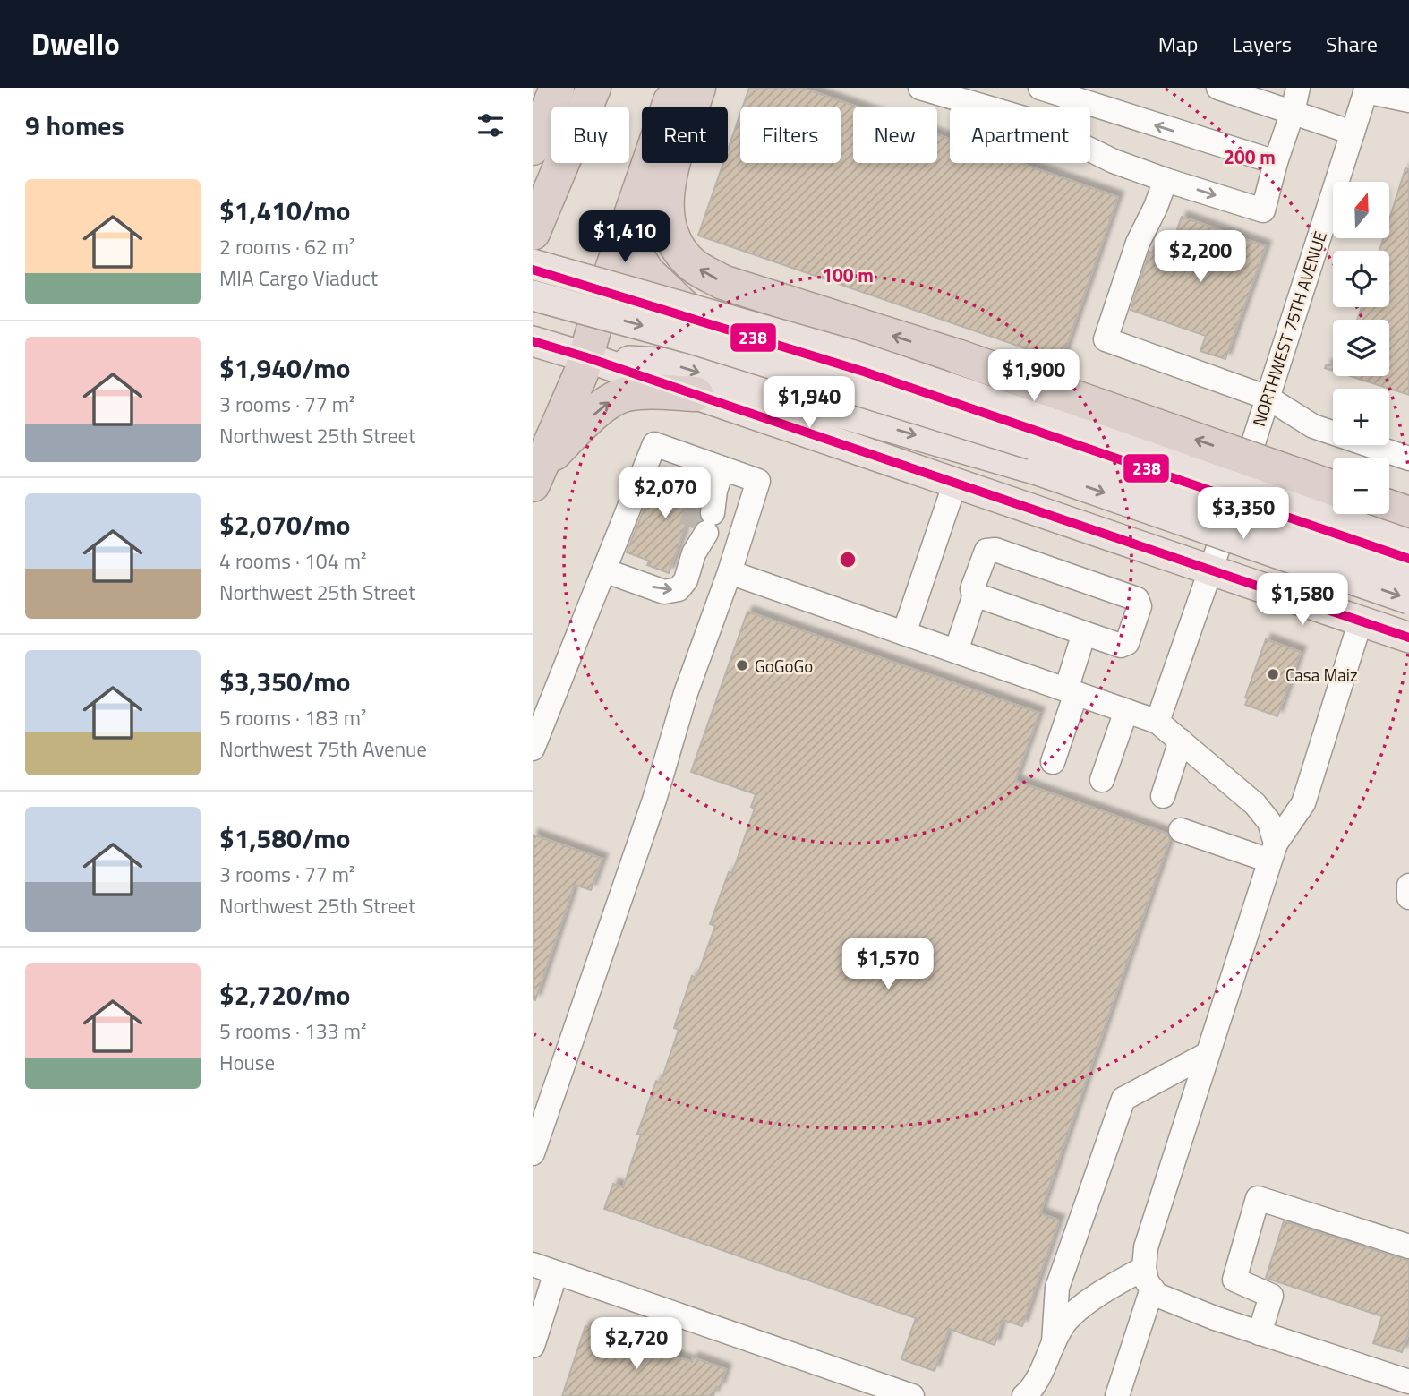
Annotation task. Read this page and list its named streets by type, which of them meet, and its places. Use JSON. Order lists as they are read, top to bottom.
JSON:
{
  "streets": {
    "street": ["NORTHWEST 75TH AVENUE"]
  },
  "places": ["GoGoGo", "Casa Maiz"],
  "lines": ["transit line 238"],
  "north": "top",
  "page": {
    "header": "Dwello",
    "nav": ["Map", "Layers", "Share"],
    "heading": "9 homes",
    "chip": [
      "Buy",
      "Rent",
      "Filters",
      "New",
      "Apartment"
    ],
    "list": [
      {
        "name": "$1,410/mo",
        "note": "2 rooms · 62 m² · MIA Cargo Viaduct"
      },
      {
        "name": "$1,940/mo",
        "note": "3 rooms · 77 m² · Northwest 25th Street"
      },
      {
        "name": "$2,070/mo",
        "note": "4 rooms · 104 m² · Northwest 25th Street"
      },
      {
        "name": "$3,350/mo",
        "note": "5 rooms · 183 m² · Northwest 75th Avenue"
      },
      {
        "name": "$1,580/mo",
        "note": "3 rooms · 77 m² · Northwest 25th Street"
      },
      {
        "name": "$2,720/mo",
        "note": "5 rooms · 133 m² · House"
      }
    ],
    "map_buttons": ["+", "−"],
    "price": [
      "$1,410",
      "$2,200",
      "$1,900",
      "$1,940",
      "$2,070",
      "$3,350",
      "$1,580",
      "$1,570",
      "$2,720"
    ]
  },
  "rings": ["200 m", "100 m"]
}
